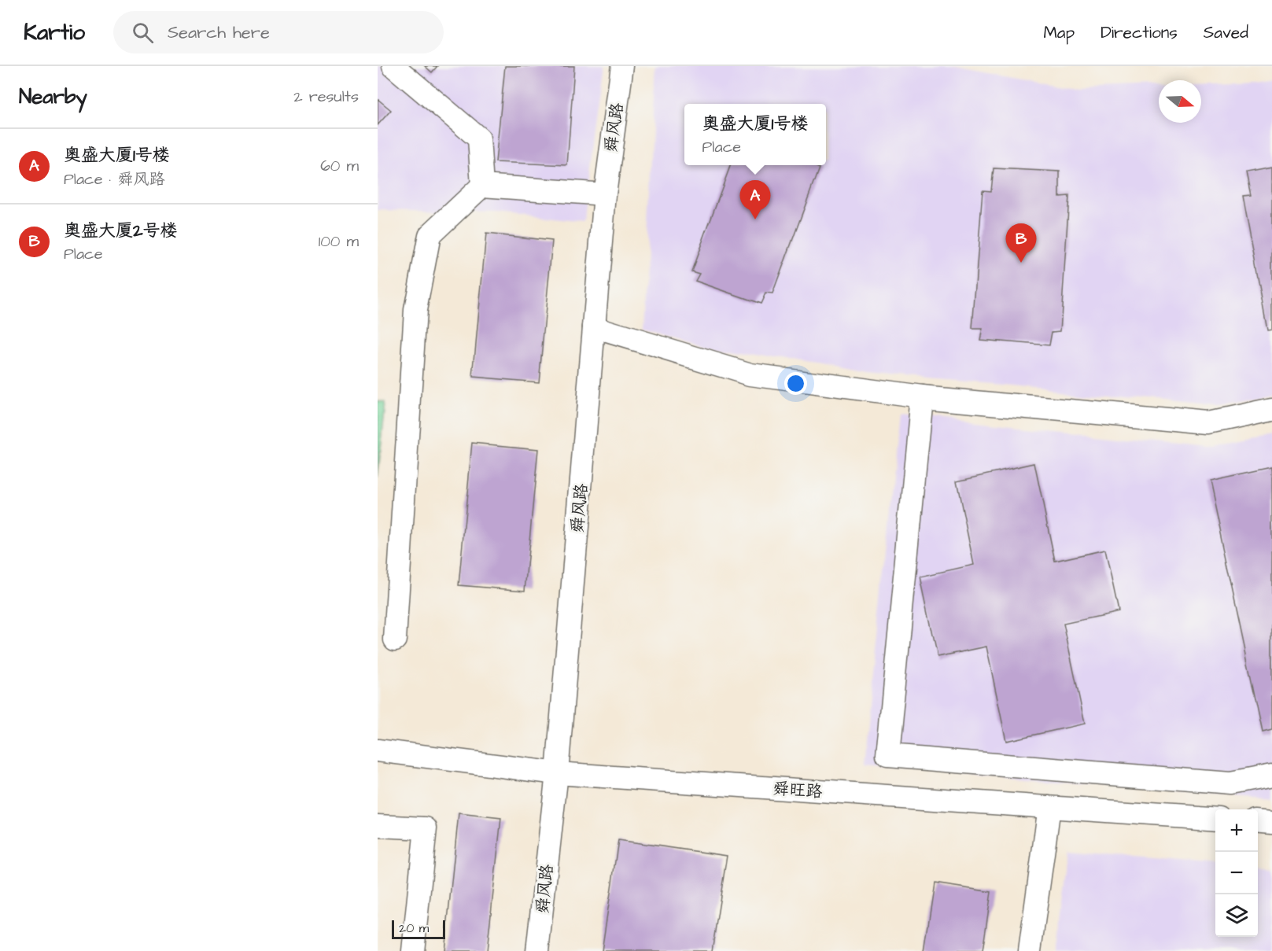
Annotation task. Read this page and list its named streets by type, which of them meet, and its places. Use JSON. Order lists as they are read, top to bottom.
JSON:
{
  "streets": {
    "street": ["舜风路", "舜旺路"]
  },
  "crossings": [
    ["舜风路", "舜旺路"]
  ],
  "scale_bar": "20 m",
  "north": "right",
  "page": {
    "header": "Kartio",
    "search": "Search here",
    "nav": ["Map", "Directions", "Saved"],
    "heading": ["Nearby", "2 results"],
    "popup": ["奥盛大厦1号楼", "Place"],
    "list": [
      {
        "mark": "A",
        "name": "奥盛大厦1号楼",
        "note": "Place · 舜风路",
        "value": "60 m"
      },
      {
        "mark": "B",
        "name": "奥盛大厦2号楼",
        "note": "Place",
        "value": "100 m"
      }
    ],
    "pins": ["A", "B"],
    "map_buttons": ["+", "−"],
    "scale": "20 m"
  }
}
